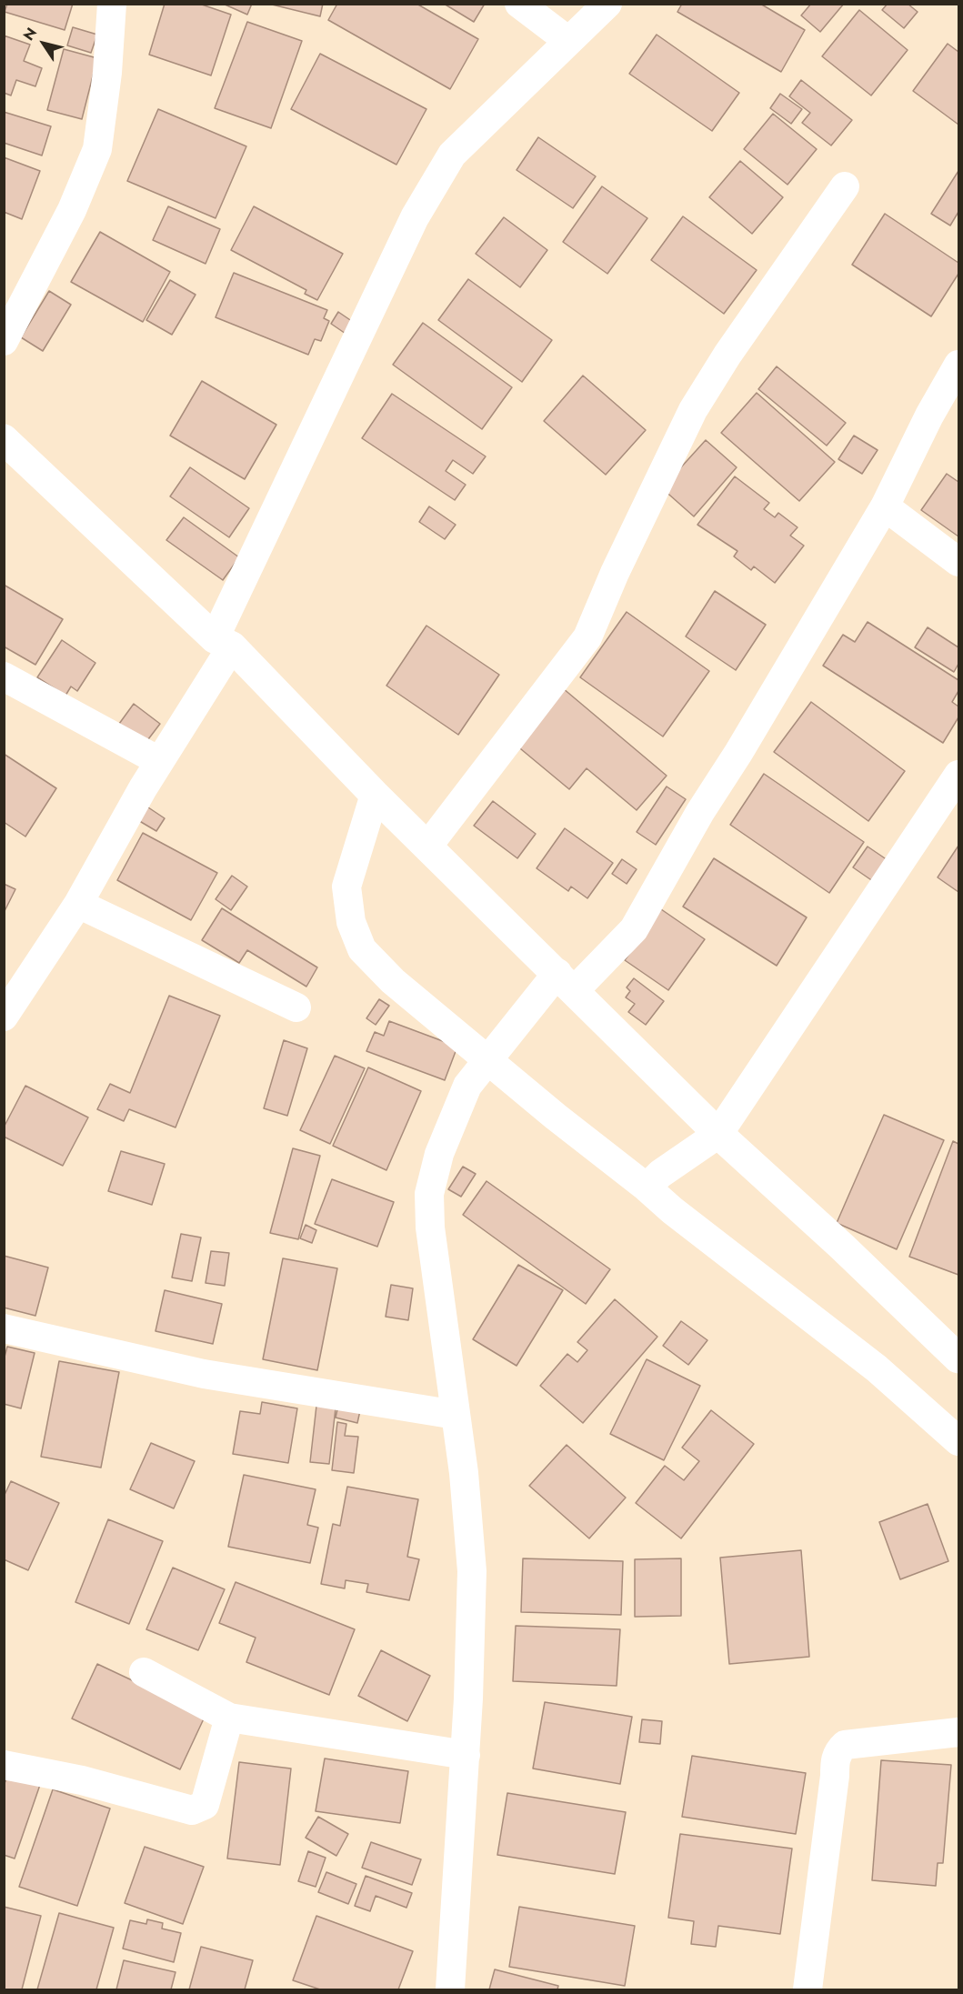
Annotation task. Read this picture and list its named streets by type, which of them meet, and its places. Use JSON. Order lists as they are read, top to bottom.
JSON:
{
  "north": "top left"
}
